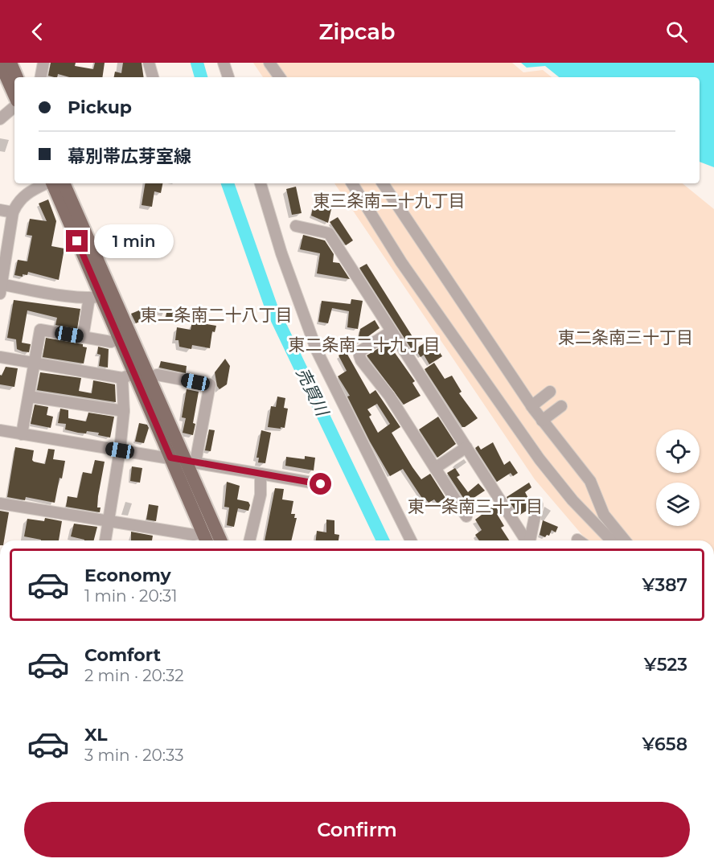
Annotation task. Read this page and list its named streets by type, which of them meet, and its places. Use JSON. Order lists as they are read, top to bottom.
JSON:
{
  "districts": [
    "東三条南二十九丁目",
    "東二条南二十八丁目",
    "東二条南三十丁目",
    "東二条南二十九丁目",
    "東一条南三十丁目"
  ],
  "water": ["売買川"],
  "page": {
    "header": "Zipcab",
    "banner": ["Pickup", "幕別帯広芽室線"],
    "bubble": "1 min",
    "list": [
      {
        "name": "Economy",
        "note": "1 min · 20:31",
        "value": "¥387"
      },
      {
        "name": "Comfort",
        "note": "2 min · 20:32",
        "value": "¥523"
      },
      {
        "name": "XL",
        "note": "3 min · 20:33",
        "value": "¥658"
      }
    ],
    "buttons": "Confirm"
  }
}
